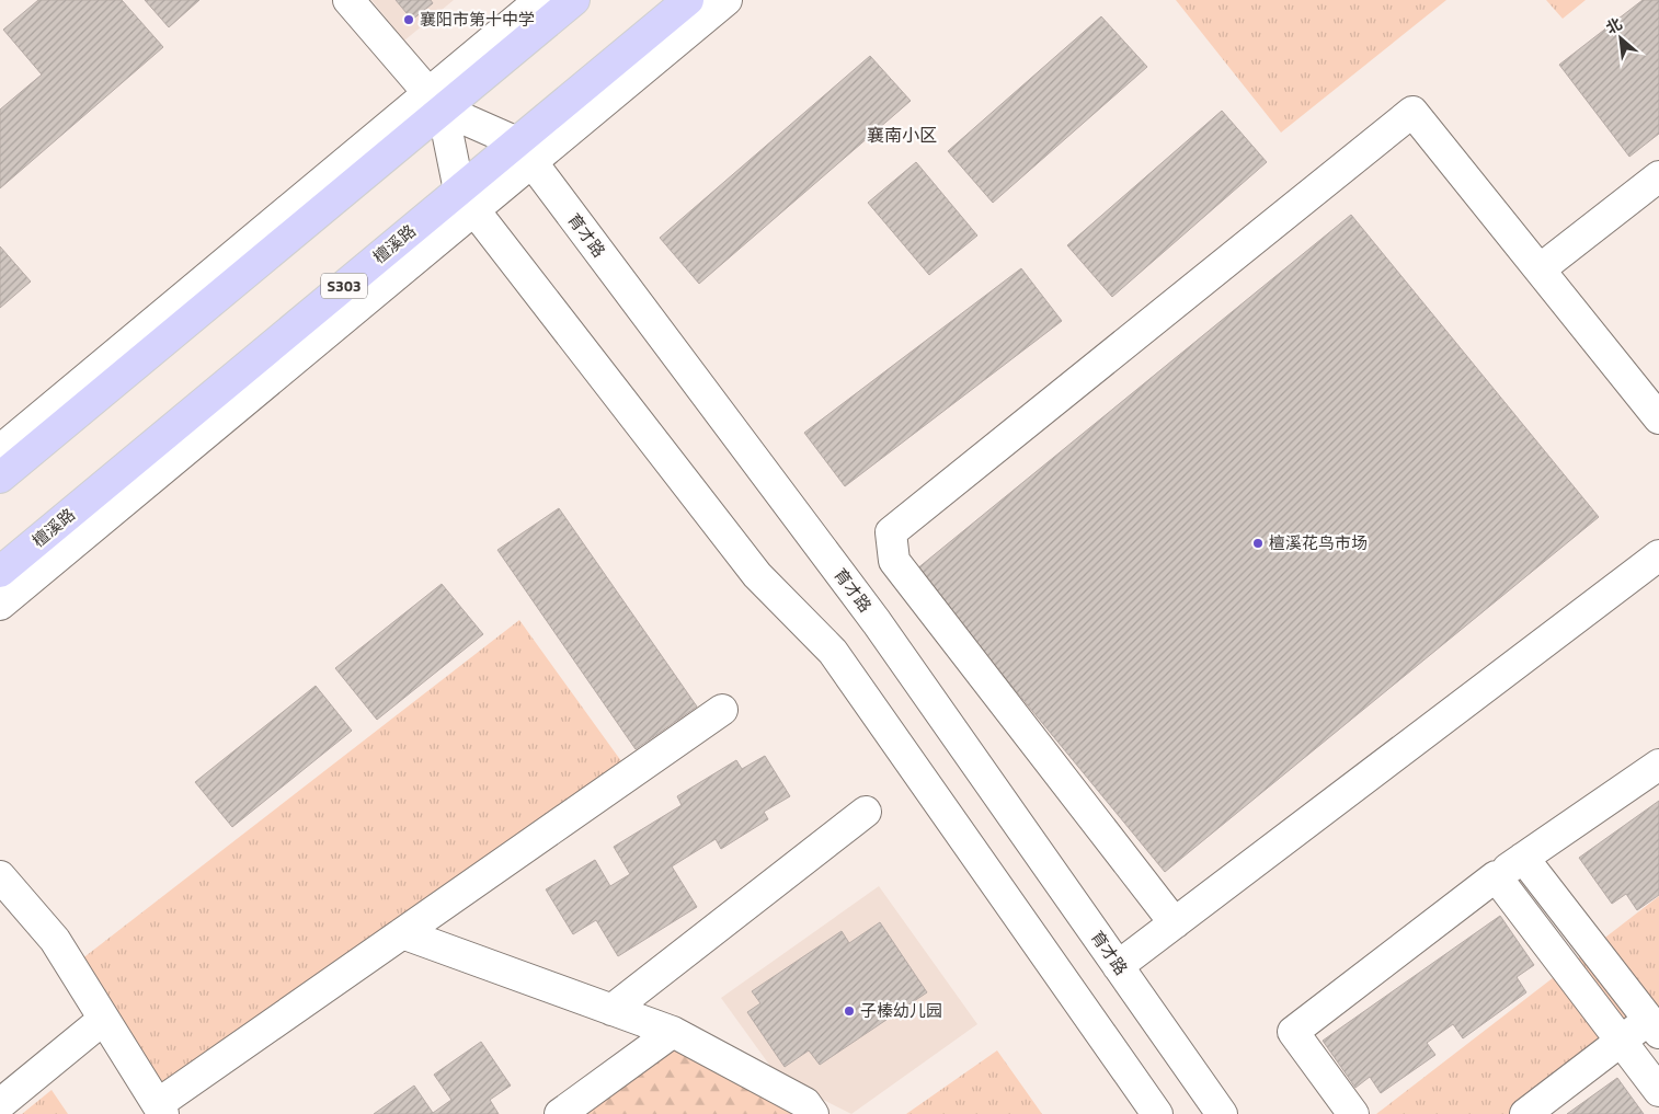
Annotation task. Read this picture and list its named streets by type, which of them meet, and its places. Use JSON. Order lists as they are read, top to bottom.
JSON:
{
  "streets": {
    "main road": ["檀溪路", "S303"],
    "street": ["育才路"]
  },
  "crossings": [
    ["育才路", "檀溪路"]
  ],
  "districts": ["襄南小区"],
  "places": ["襄阳市第十中学", "檀溪花鸟市场", "子榛幼儿园"],
  "north": "top left"
}
